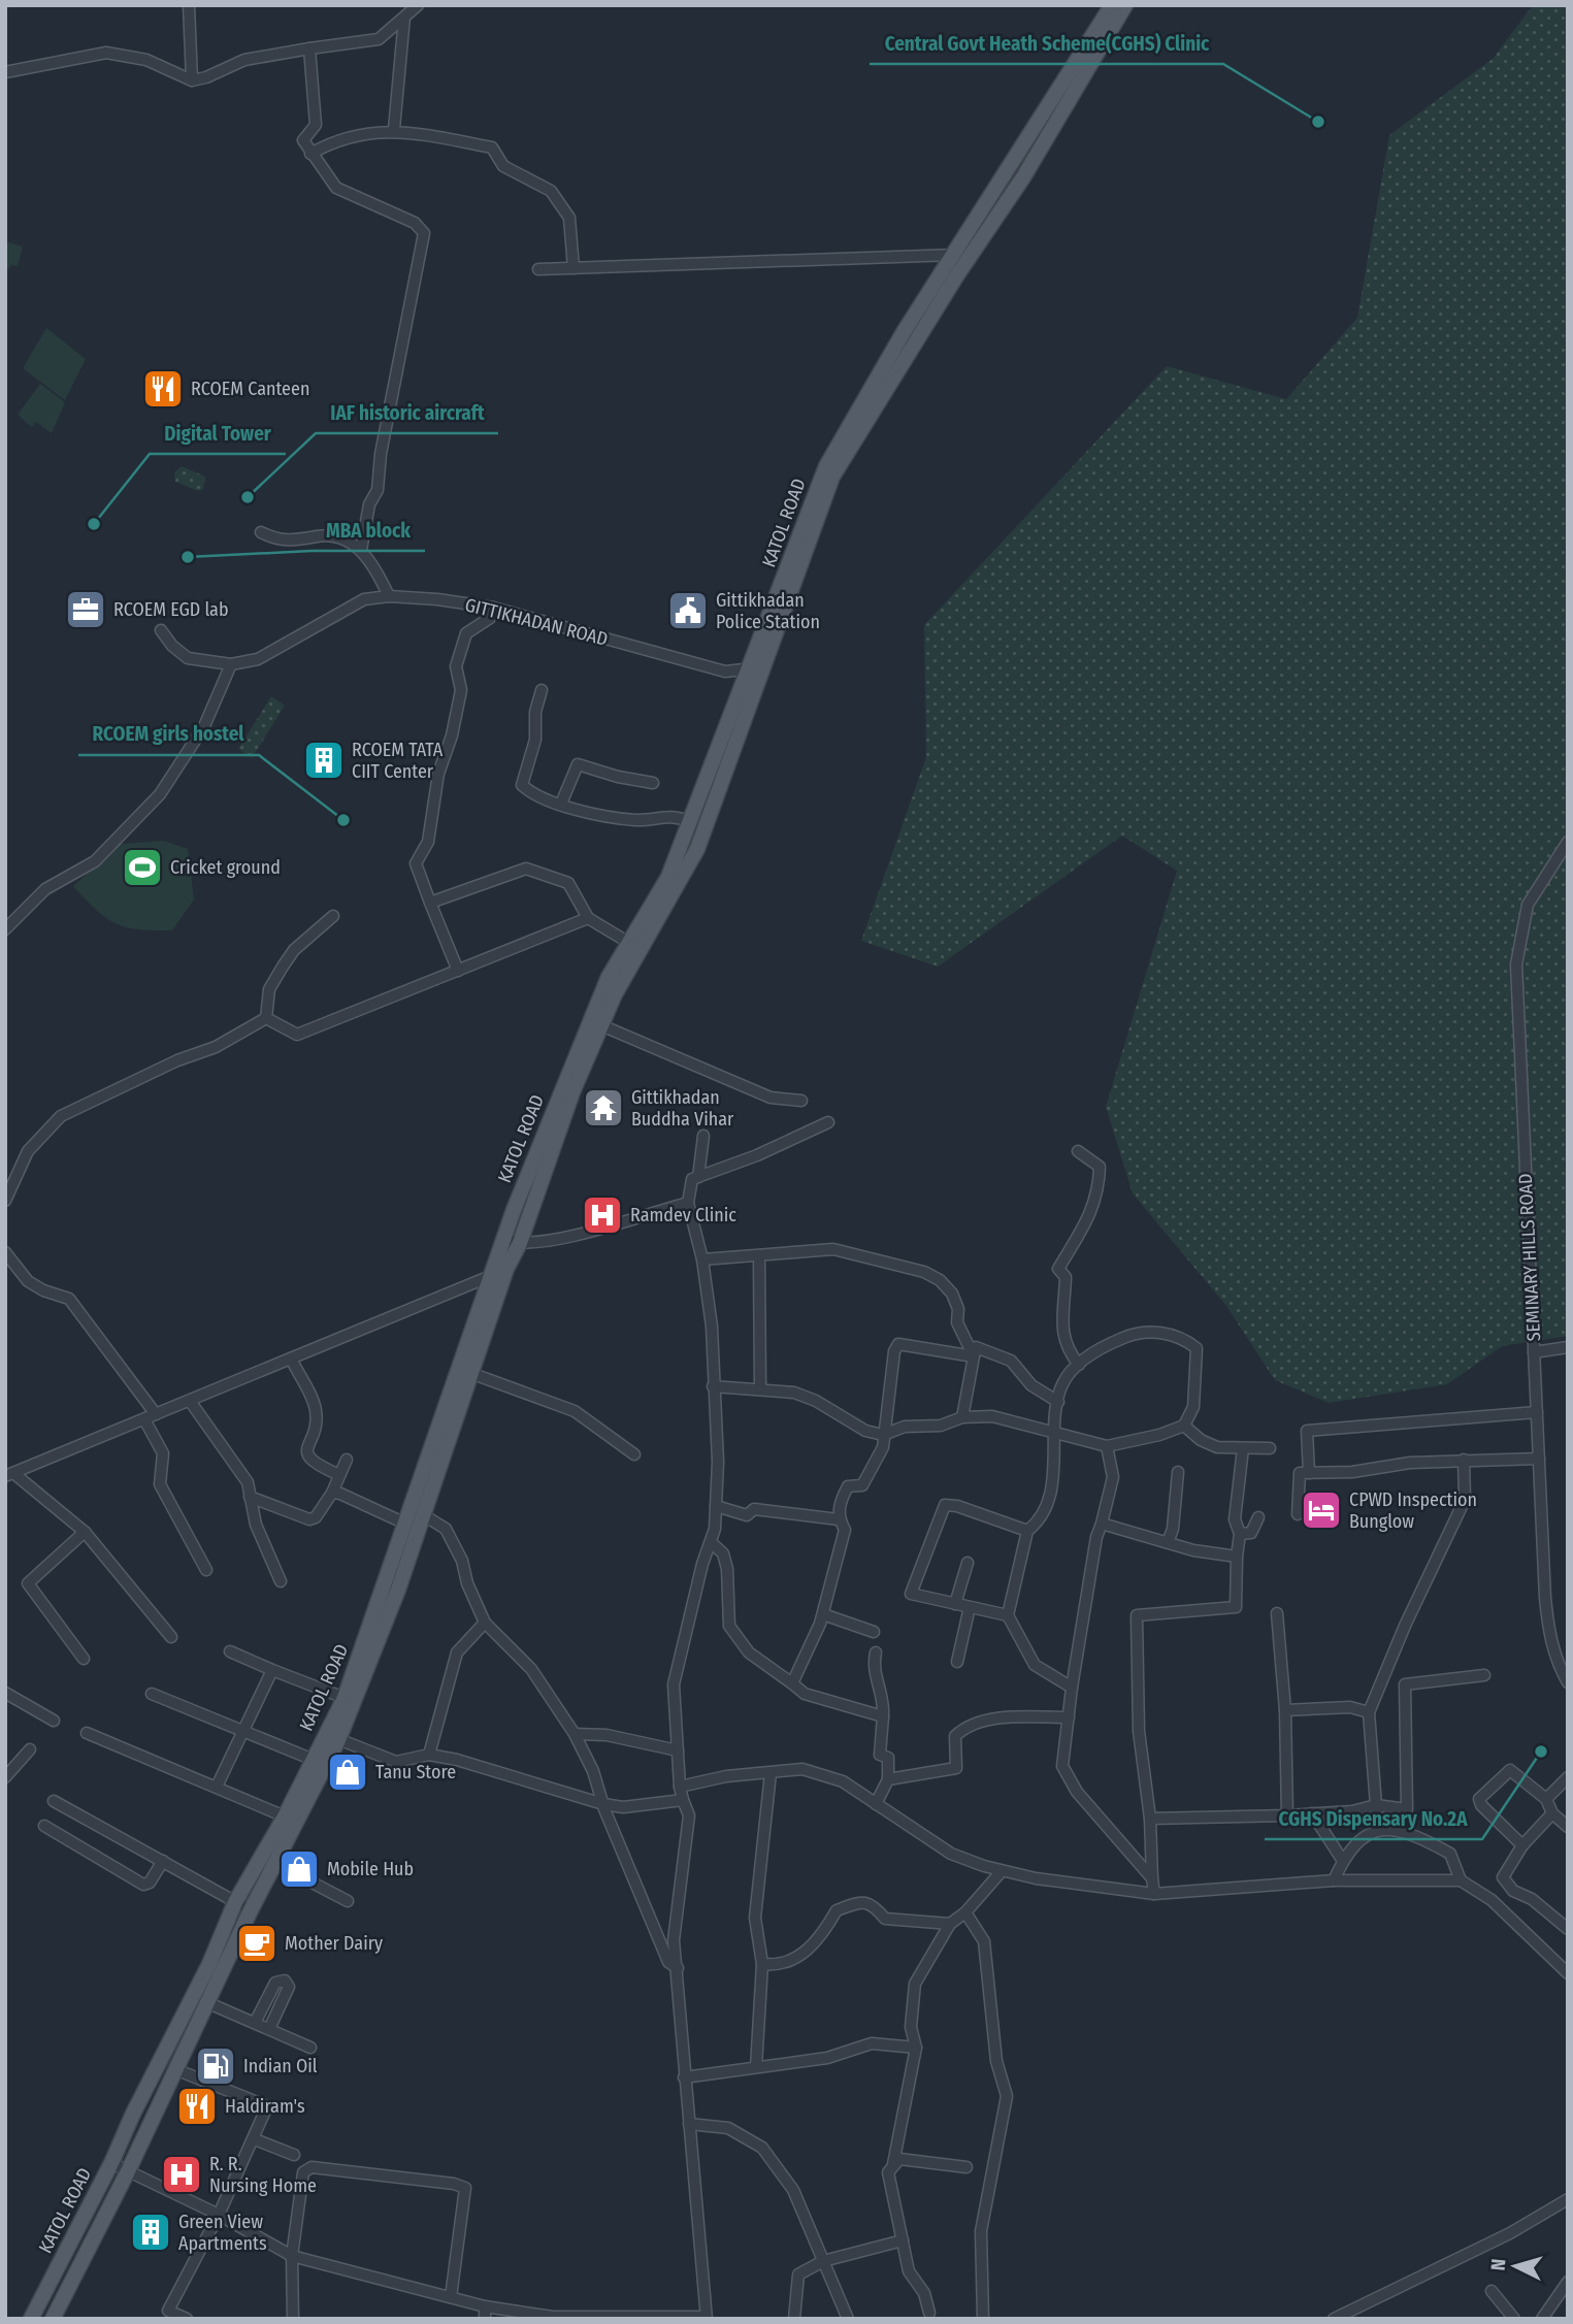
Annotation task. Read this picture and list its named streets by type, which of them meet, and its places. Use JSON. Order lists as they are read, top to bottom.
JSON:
{
  "streets": {
    "main road": ["KATOL ROAD"],
    "street": ["GITTIKHADAN ROAD", "SEMINARY HILLS ROAD"]
  },
  "crossings": [
    ["KATOL ROAD", "GITTIKHADAN ROAD"]
  ],
  "places": {
    "other": [
      "Central Govt Heath Scheme(CGHS) Clinic",
      "IAF historic aircraft",
      "Digital Tower",
      "MBA block",
      "RCOEM girls hostel",
      "CGHS Dispensary No.2A"
    ],
    "restaurant": ["RCOEM Canteen", "Haldiram's"],
    "office": ["RCOEM EGD lab"],
    "public building": ["Gittikhadan Police Station"],
    "building": ["RCOEM TATA CIIT Center", "Green View Apartments"],
    "sports": ["Cricket ground"],
    "temple": ["Gittikhadan Buddha Vihar"],
    "hospital": ["Ramdev Clinic", "R. R. Nursing Home"],
    "hotel": ["CPWD Inspection Bunglow"],
    "shop": ["Tanu Store", "Mobile Hub"],
    "cafe": ["Mother Dairy"],
    "fuel station": ["Indian Oil"]
  },
  "north": "left"
}
